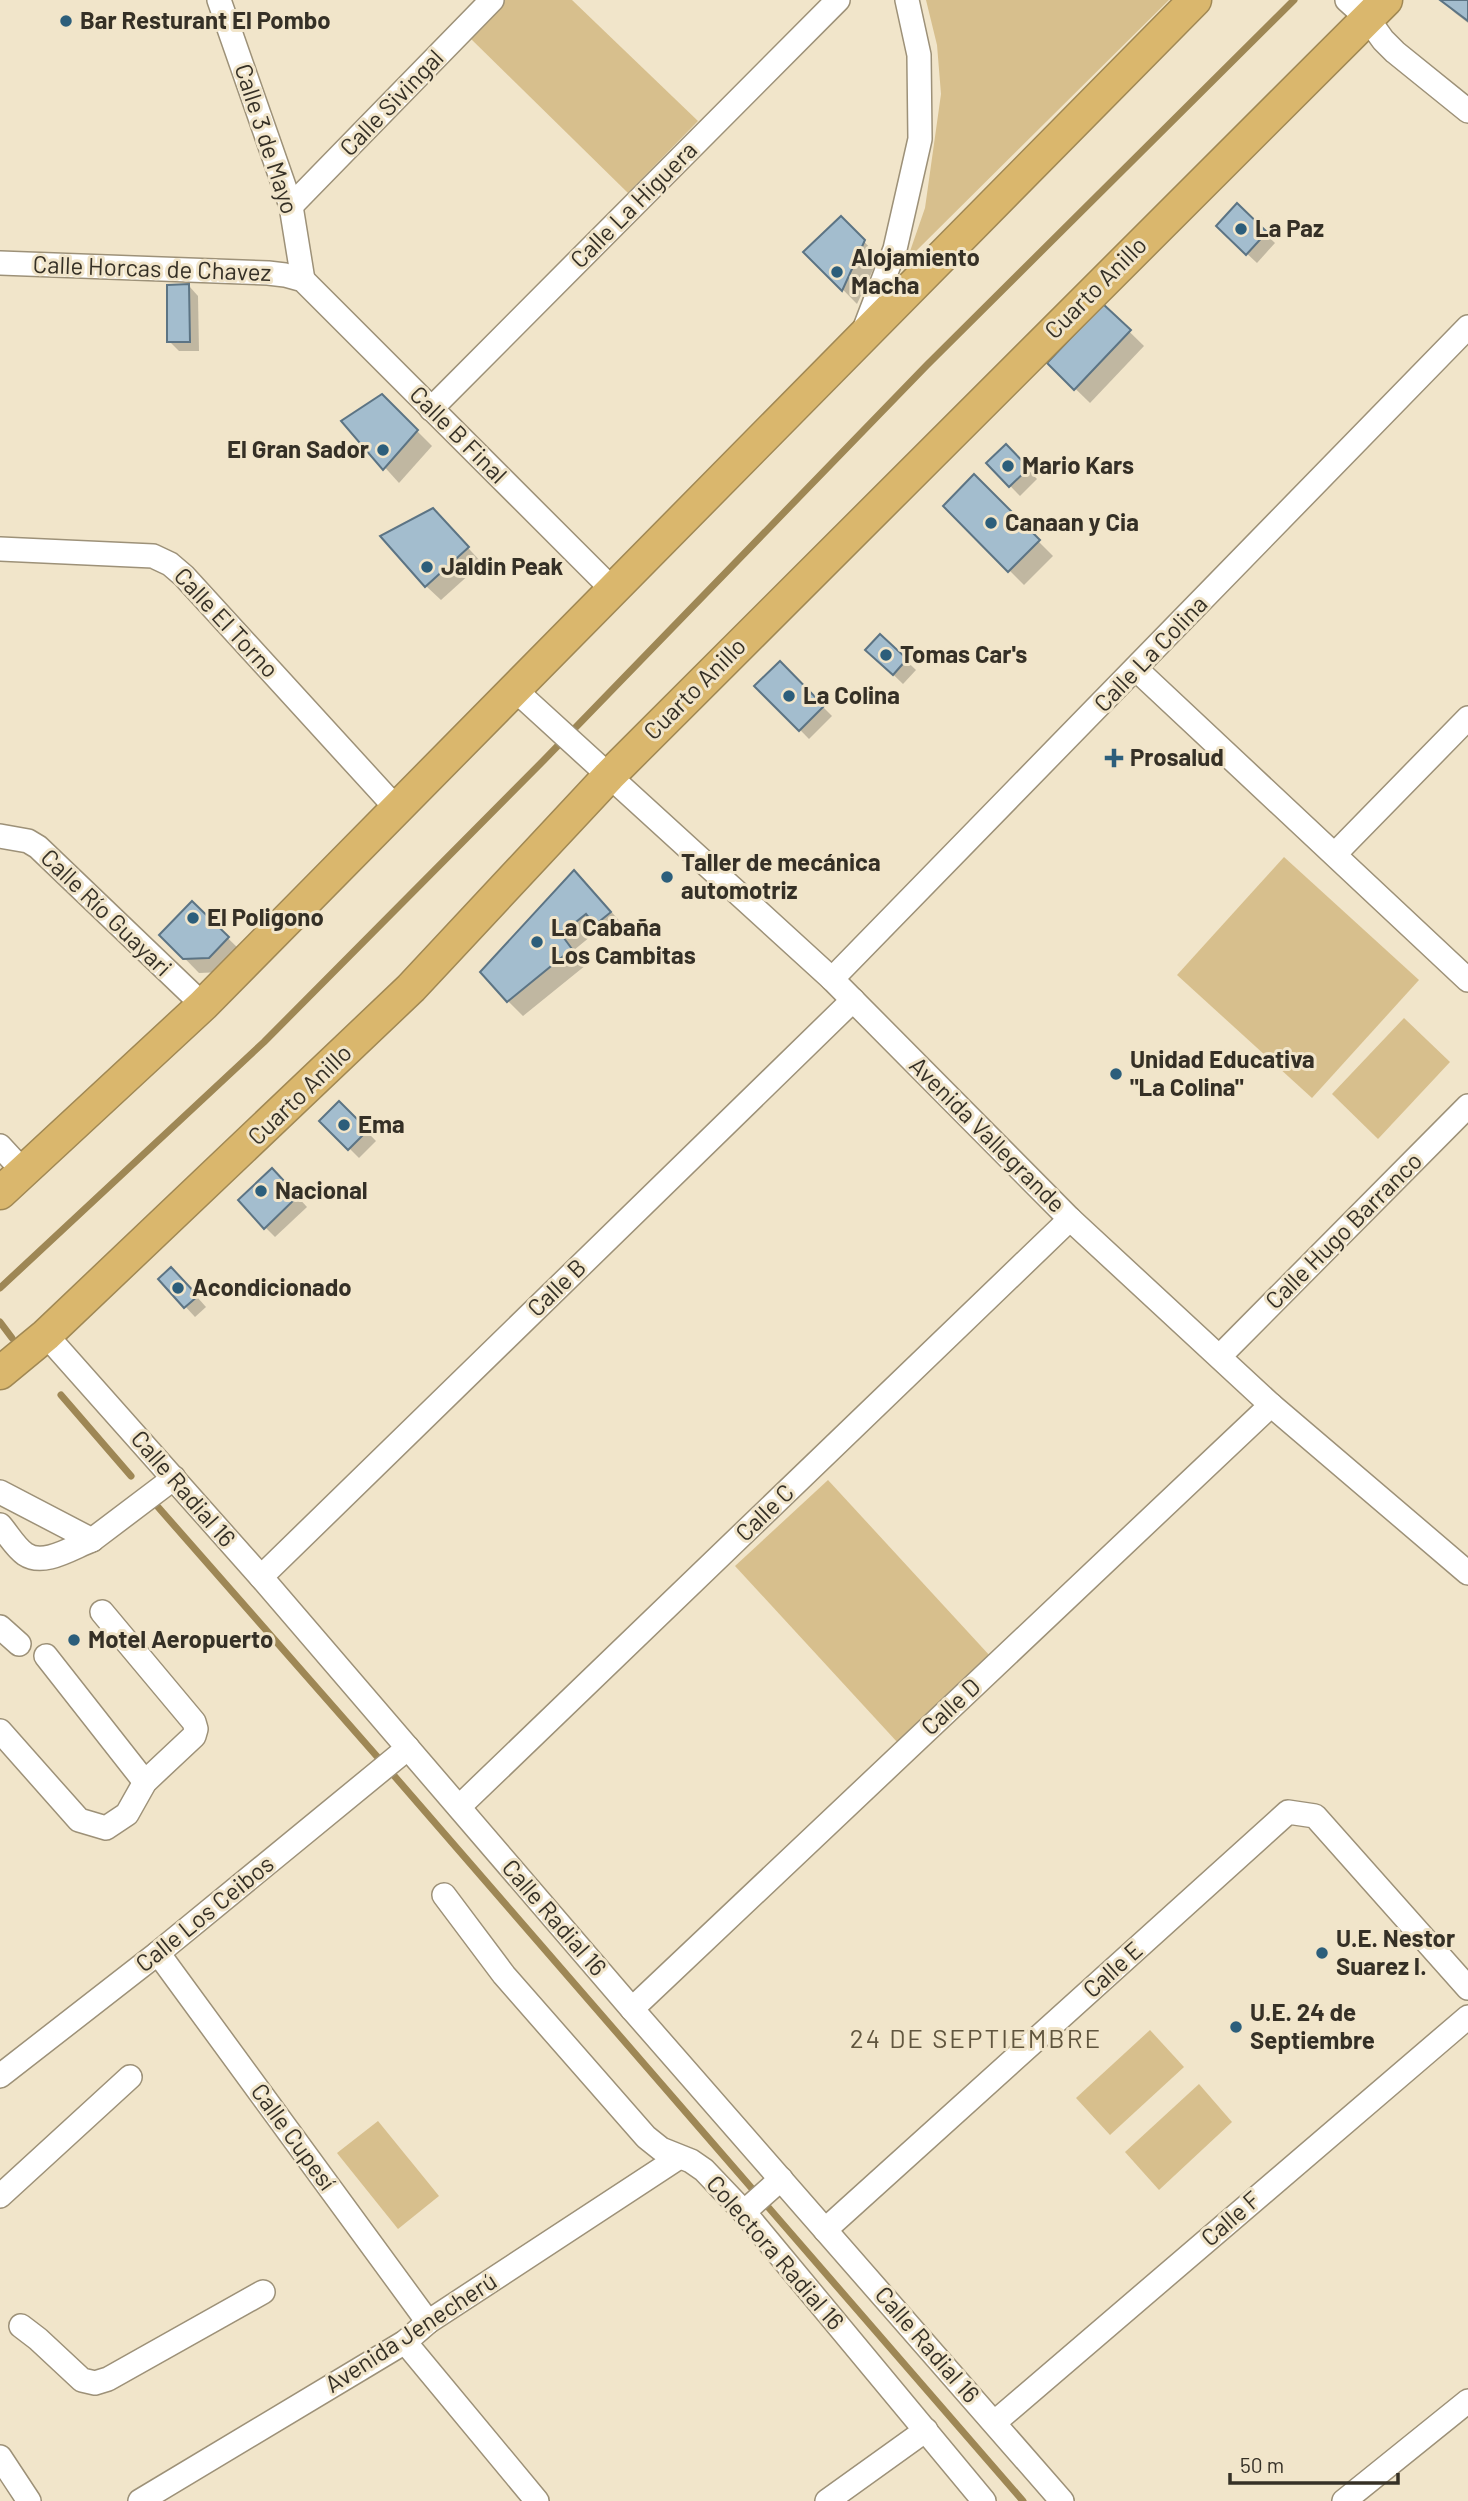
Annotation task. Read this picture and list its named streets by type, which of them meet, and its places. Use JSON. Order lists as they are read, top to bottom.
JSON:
{
  "streets": {
    "highway": ["Cuarto Anillo"],
    "street": [
      "Calle Sivingal",
      "Calle 3 de Mayo",
      "Calle La Higuera",
      "Calle Horcas de Chavez",
      "Calle B Final",
      "Calle El Torno",
      "Calle La Colina",
      "Calle Río Guayari",
      "Avenida Vallegrande",
      "Calle Hugo Barranco",
      "Calle B",
      "Calle Radial 16",
      "Calle C",
      "Calle D",
      "Calle Los Ceibos",
      "Calle E",
      "Calle Cupesí",
      "Calle F",
      "Colectora Radial 16",
      "Avenida Jenecherú"
    ]
  },
  "crossings": [
    ["Calle Sivingal", "Calle 3 de Mayo"],
    ["Calle 3 de Mayo", "Calle Horcas de Chavez"],
    ["Calle 3 de Mayo", "Calle B Final"],
    ["Calle La Higuera", "Calle B Final"],
    ["Calle Horcas de Chavez", "Calle B Final"],
    ["Cuarto Anillo", "Avenida Vallegrande"],
    ["Cuarto Anillo", "Calle Radial 16"],
    ["Calle La Colina", "Avenida Vallegrande"],
    ["Avenida Vallegrande", "Calle Hugo Barranco"],
    ["Avenida Vallegrande", "Calle B"],
    ["Avenida Vallegrande", "Calle C"],
    ["Avenida Vallegrande", "Calle D"],
    ["Calle B", "Calle Radial 16"],
    ["Calle Radial 16", "Calle C"],
    ["Calle Radial 16", "Calle D"],
    ["Calle Radial 16", "Calle Los Ceibos"],
    ["Calle Radial 16", "Calle E"],
    ["Calle Radial 16", "Calle F"],
    ["Calle Radial 16", "Colectora Radial 16"],
    ["Calle Los Ceibos", "Calle Cupesí"],
    ["Calle Cupesí", "Avenida Jenecherú"],
    ["Colectora Radial 16", "Avenida Jenecherú"]
  ],
  "districts": ["24 DE SEPTIEMBRE"],
  "places": {
    "other": [
      "Bar Resturant El Pombo",
      "La Paz",
      "Alojamiento Macha",
      "El Gran Sador",
      "Mario Kars",
      "Canaan y Cia",
      "Jaldin Peak",
      "Tomas Car's",
      "La Colina",
      "Taller de mecánica automotriz",
      "El Poligono",
      "La Cabaña Los Cambitas",
      "Unidad Educativa \"La Colina\"",
      "Ema",
      "Nacional",
      "Acondicionado",
      "Motel Aeropuerto",
      "U.E. Nestor Suarez I.",
      "U.E. 24 de Septiembre"
    ],
    "health": ["Prosalud"]
  },
  "scale_bar": "50 m"
}
